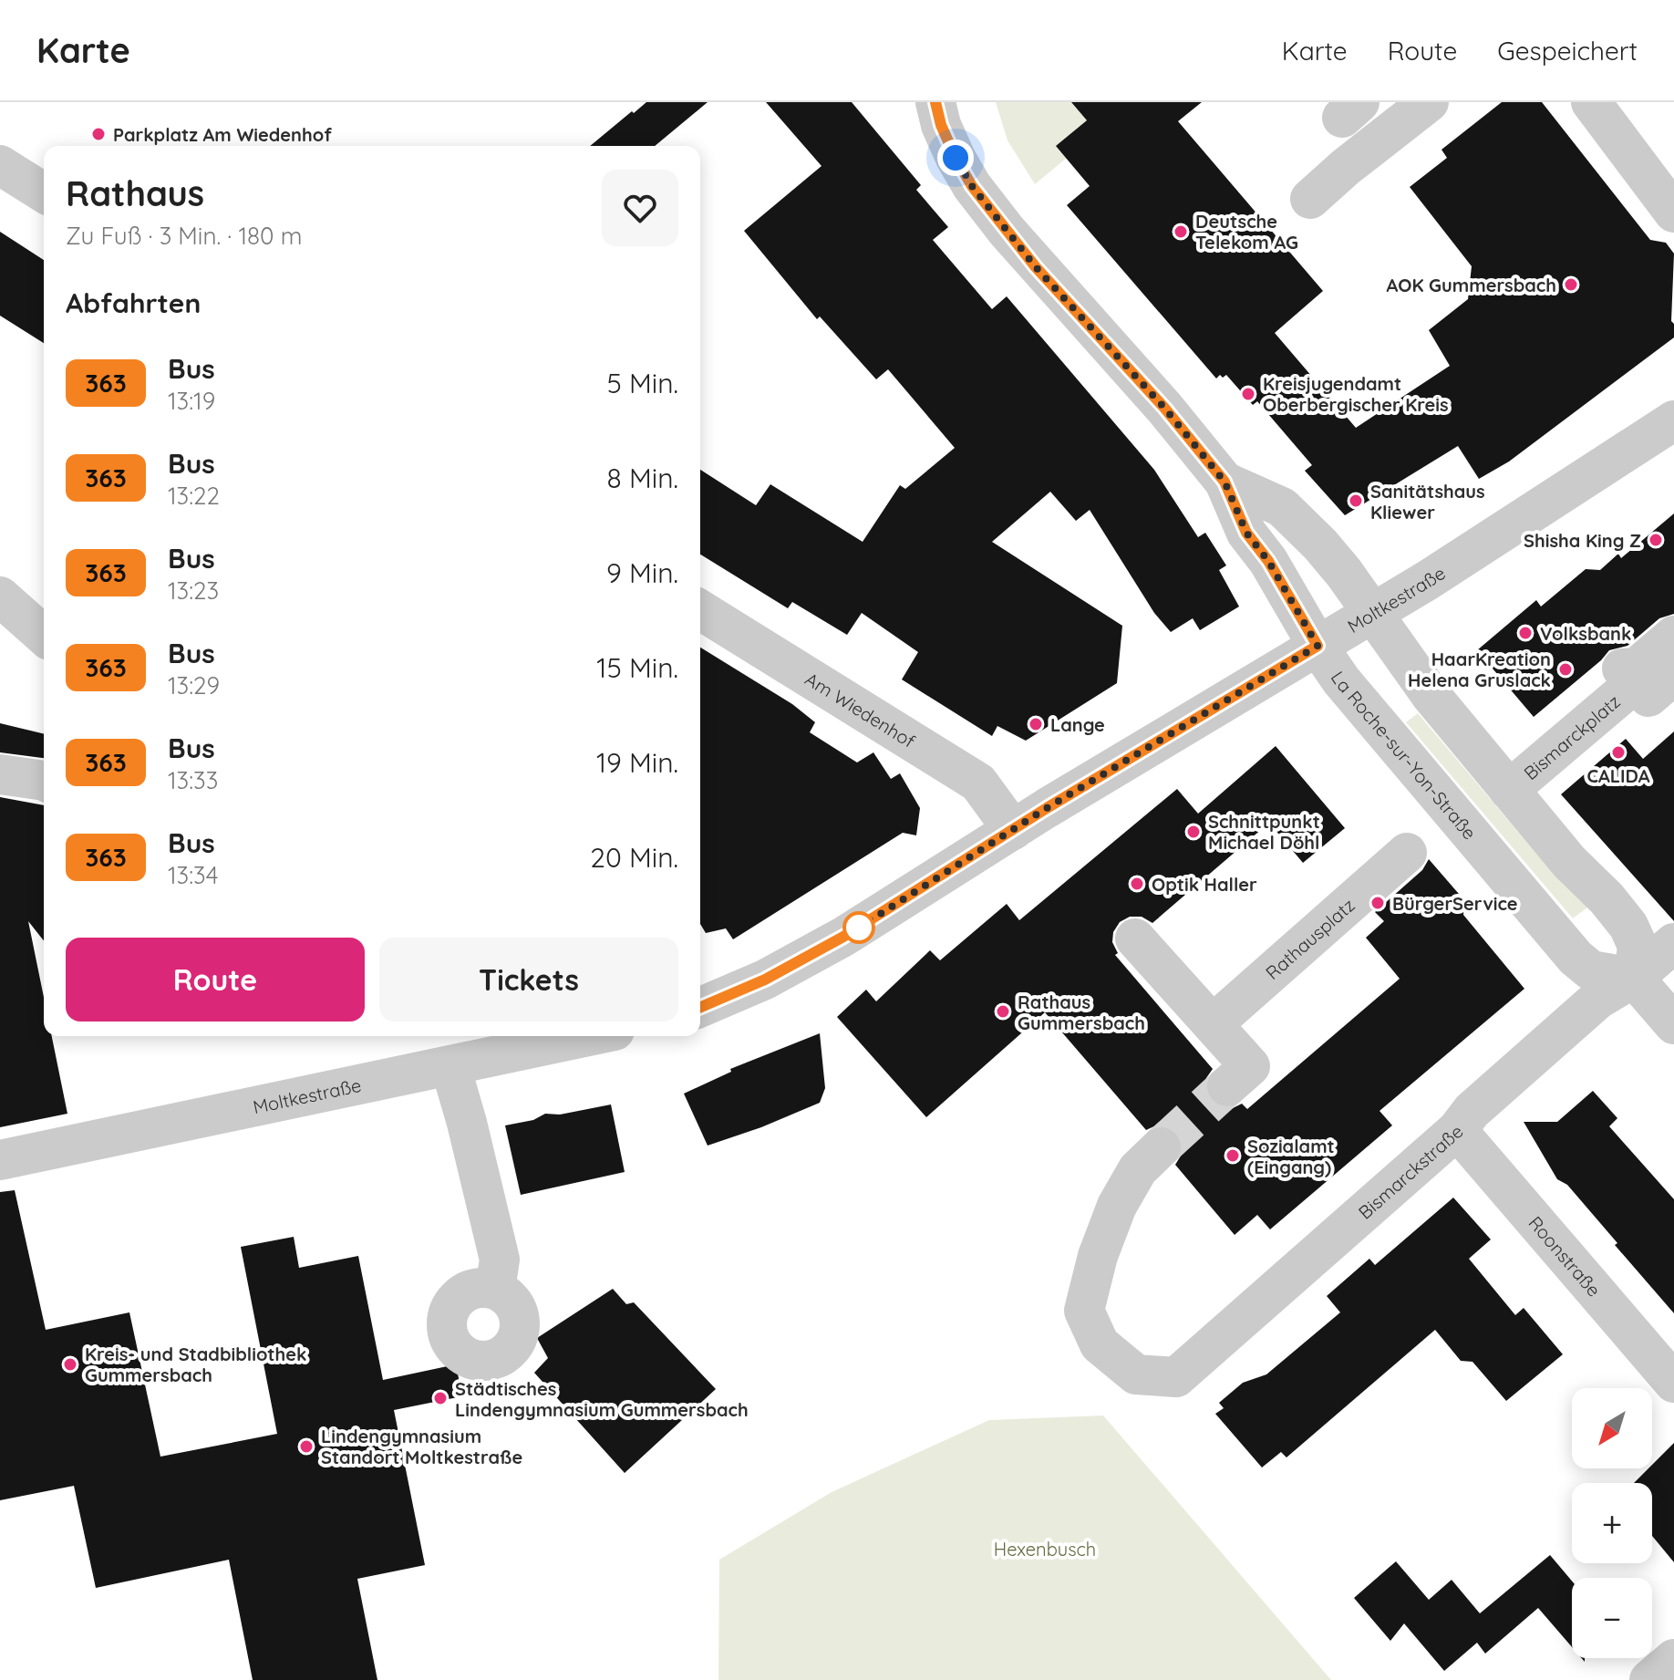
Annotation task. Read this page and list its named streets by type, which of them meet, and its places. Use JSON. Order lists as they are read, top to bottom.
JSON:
{
  "streets": {
    "street": [
      "Moltkestraße",
      "Am Wiedenhof",
      "Bismarckplatz",
      "La Roche-sur-Yon-Straße",
      "Rathausplatz",
      "Bismarckstraße",
      "Roonstraße"
    ]
  },
  "crossings": [
    ["Moltkestraße", "Am Wiedenhof"],
    ["Moltkestraße", "La Roche-sur-Yon-Straße"],
    ["La Roche-sur-Yon-Straße", "Bismarckstraße"],
    ["Bismarckstraße", "Roonstraße"]
  ],
  "parks": ["Hexenbusch"],
  "places": [
    "Parkplatz Am Wiedenhof",
    "Deutsche Telekom AG",
    "AOK Gummersbach",
    "Kreisjugendamt Oberbergischer Kreis",
    "Sanitätshaus Kliewer",
    "Shisha King Z",
    "Volksbank",
    "HaarKreation Helena Gruslack",
    "Lange",
    "CALIDA",
    "Schnittpunkt Michael Döhl",
    "Optik Haller",
    "BürgerService",
    "Rathaus Gummersbach",
    "Sozialamt (Eingang)",
    "Kreis- und Stadbibliothek Gummersbach",
    "Städtisches Lindengymnasium Gummersbach",
    "Lindengymnasium Standort Moltkestraße"
  ],
  "lines": ["bus line 363"],
  "north": "bottom left",
  "page": {
    "header": "Karte",
    "nav": ["Karte", "Route", "Gespeichert"],
    "heading": [
      ["Rathaus", "Zu Fuß · 3 Min. · 180 m"],
      "Abfahrten"
    ],
    "list": [
      {
        "mark": "363",
        "name": "Bus",
        "note": "13:19",
        "value": "5 Min."
      },
      {
        "mark": "363",
        "name": "Bus",
        "note": "13:22",
        "value": "8 Min."
      },
      {
        "mark": "363",
        "name": "Bus",
        "note": "13:23",
        "value": "9 Min."
      },
      {
        "mark": "363",
        "name": "Bus",
        "note": "13:29",
        "value": "15 Min."
      },
      {
        "mark": "363",
        "name": "Bus",
        "note": "13:33",
        "value": "19 Min."
      },
      {
        "mark": "363",
        "name": "Bus",
        "note": "13:34",
        "value": "20 Min."
      }
    ],
    "buttons": ["Route", "Tickets"],
    "map_buttons": ["+", "−"]
  }
}
